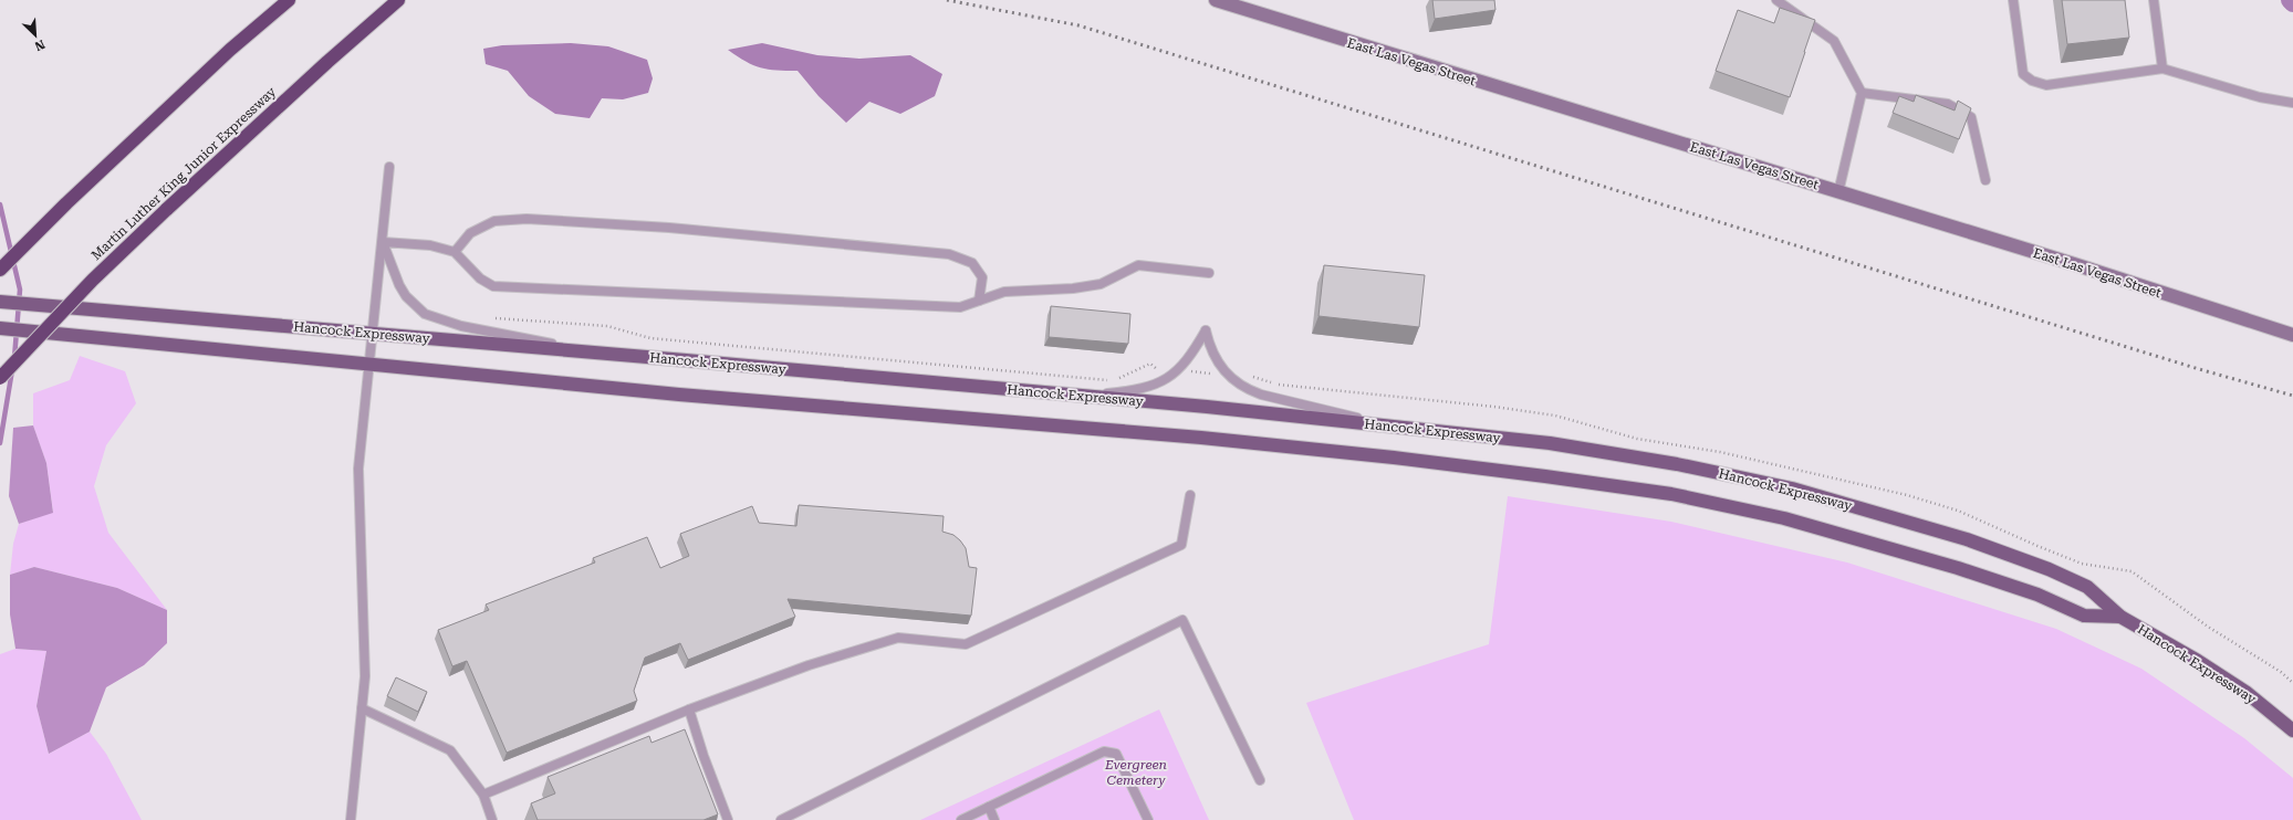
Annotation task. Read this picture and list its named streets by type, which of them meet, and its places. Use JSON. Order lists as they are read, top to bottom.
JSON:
{
  "streets": {
    "highway": ["Martin Luther King Junior Expressway"],
    "main road": ["Hancock Expressway"],
    "street": ["East Las Vegas Street"]
  },
  "parks": ["Evergreen Cemetery"],
  "north": "bottom right"
}
